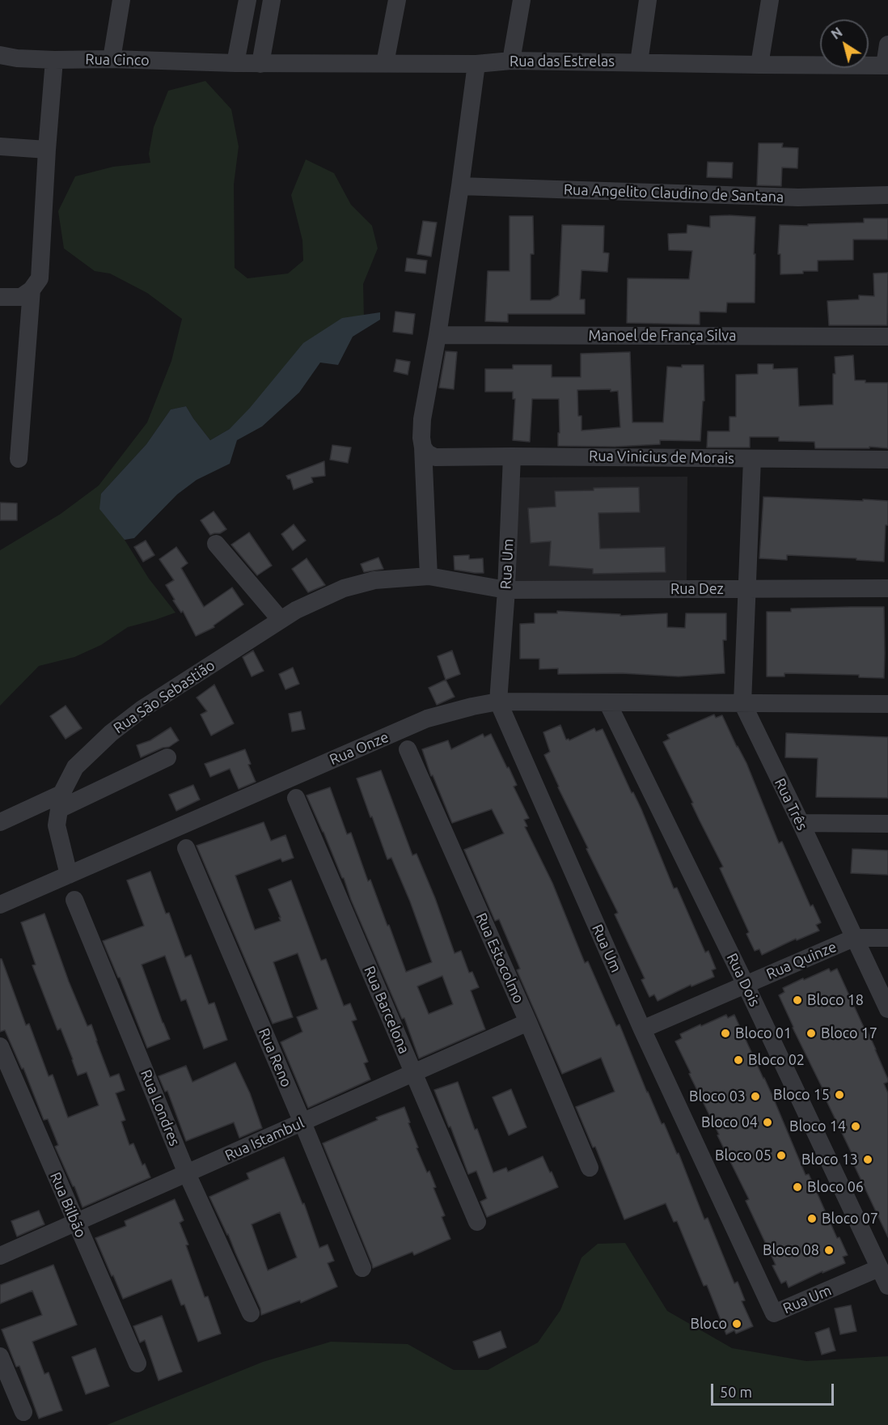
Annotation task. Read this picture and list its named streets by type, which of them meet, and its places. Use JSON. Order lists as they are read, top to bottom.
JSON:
{
  "streets": {
    "street": [
      "Rua Cinco",
      "Rua das Estrelas",
      "Rua Angelito Claudino de Santana",
      "Manoel de França Silva",
      "Rua Vinicius de Morais",
      "Rua Um",
      "Rua Dez",
      "Rua São Sebastião",
      "Rua Onze",
      "Rua Três",
      "Rua Estocolmo",
      "Rua Quinze",
      "Rua Dois",
      "Rua Barcelona",
      "Rua Reno",
      "Rua Londres",
      "Rua Istambul",
      "Rua Bilbão"
    ]
  },
  "crossings": [
    ["Rua Cinco", "Rua das Estrelas"],
    ["Rua Vinicius de Morais", "Rua Um"],
    ["Rua Vinicius de Morais", "Rua Três"],
    ["Rua Um", "Rua Dez"],
    ["Rua Um", "Rua São Sebastião"],
    ["Rua Um", "Rua Onze"],
    ["Rua Um", "Rua Quinze"],
    ["Rua Um", "Rua Dois"],
    ["Rua Dez", "Rua São Sebastião"],
    ["Rua Dez", "Rua Três"],
    ["Rua São Sebastião", "Rua Onze"],
    ["Rua Onze", "Rua Três"],
    ["Rua Onze", "Rua Dois"],
    ["Rua Três", "Rua Quinze"],
    ["Rua Estocolmo", "Rua Istambul"],
    ["Rua Quinze", "Rua Dois"],
    ["Rua Barcelona", "Rua Istambul"],
    ["Rua Reno", "Rua Istambul"],
    ["Rua Londres", "Rua Istambul"],
    ["Rua Istambul", "Rua Bilbão"]
  ],
  "places": [
    "Bloco 18",
    "Bloco 01",
    "Bloco 17",
    "Bloco 02",
    "Bloco 15",
    "Bloco 03",
    "Bloco 04",
    "Bloco 14",
    "Bloco 05",
    "Bloco 13",
    "Bloco 06",
    "Bloco 07",
    "Bloco 08",
    "Bloco"
  ],
  "scale_bar": "50 m",
  "north": "top left"
}
